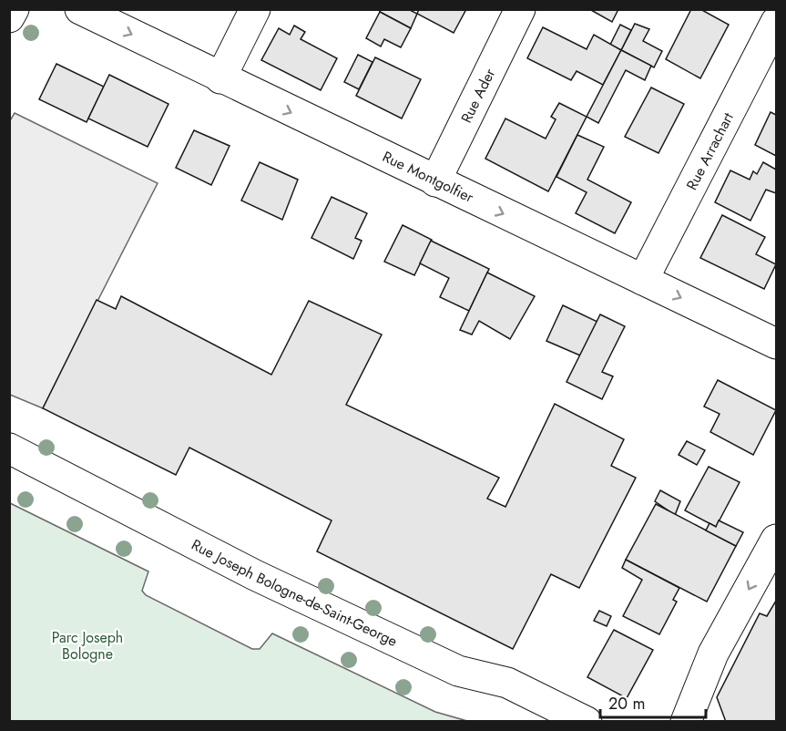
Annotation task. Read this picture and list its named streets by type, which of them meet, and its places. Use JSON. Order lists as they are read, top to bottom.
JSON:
{
  "streets": {
    "street": [
      "Rue Ader",
      "Rue Arrachart",
      "Rue Montgolfier",
      "Rue Joseph Bologne-de-Saint-George"
    ]
  },
  "crossings": [
    ["Rue Ader", "Rue Montgolfier"],
    ["Rue Arrachart", "Rue Montgolfier"]
  ],
  "one_way": ["Rue Montgolfier"],
  "parks": ["Parc Joseph Bologne"],
  "scale_bar": "20 m"
}
